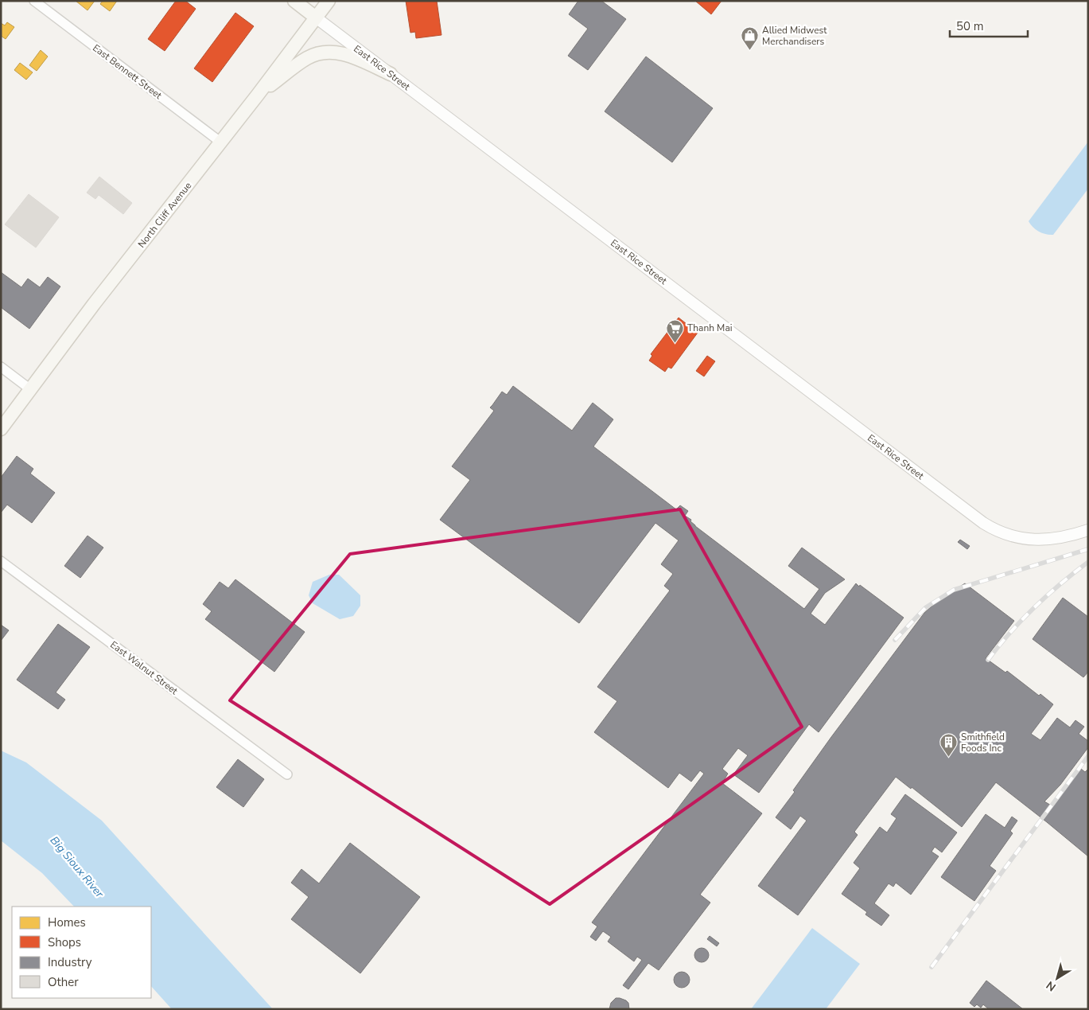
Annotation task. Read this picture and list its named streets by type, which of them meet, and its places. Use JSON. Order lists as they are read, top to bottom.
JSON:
{
  "streets": {
    "main road": ["East Rice Street", "North Cliff Avenue"],
    "street": ["East Bennett Street", "East Walnut Street"]
  },
  "crossings": [
    ["East Rice Street", "North Cliff Avenue"],
    ["East Bennett Street", "North Cliff Avenue"]
  ],
  "water": ["Big Sioux River"],
  "places": {
    "shop": ["Allied Midwest Merchandisers"],
    "supermarket": ["Thanh Mai"],
    "building": ["Smithfield Foods Inc"]
  },
  "legend": [
    "Homes",
    "Shops",
    "Industry",
    "Other"
  ],
  "scale_bar": "50 m",
  "north": "bottom left"
}
